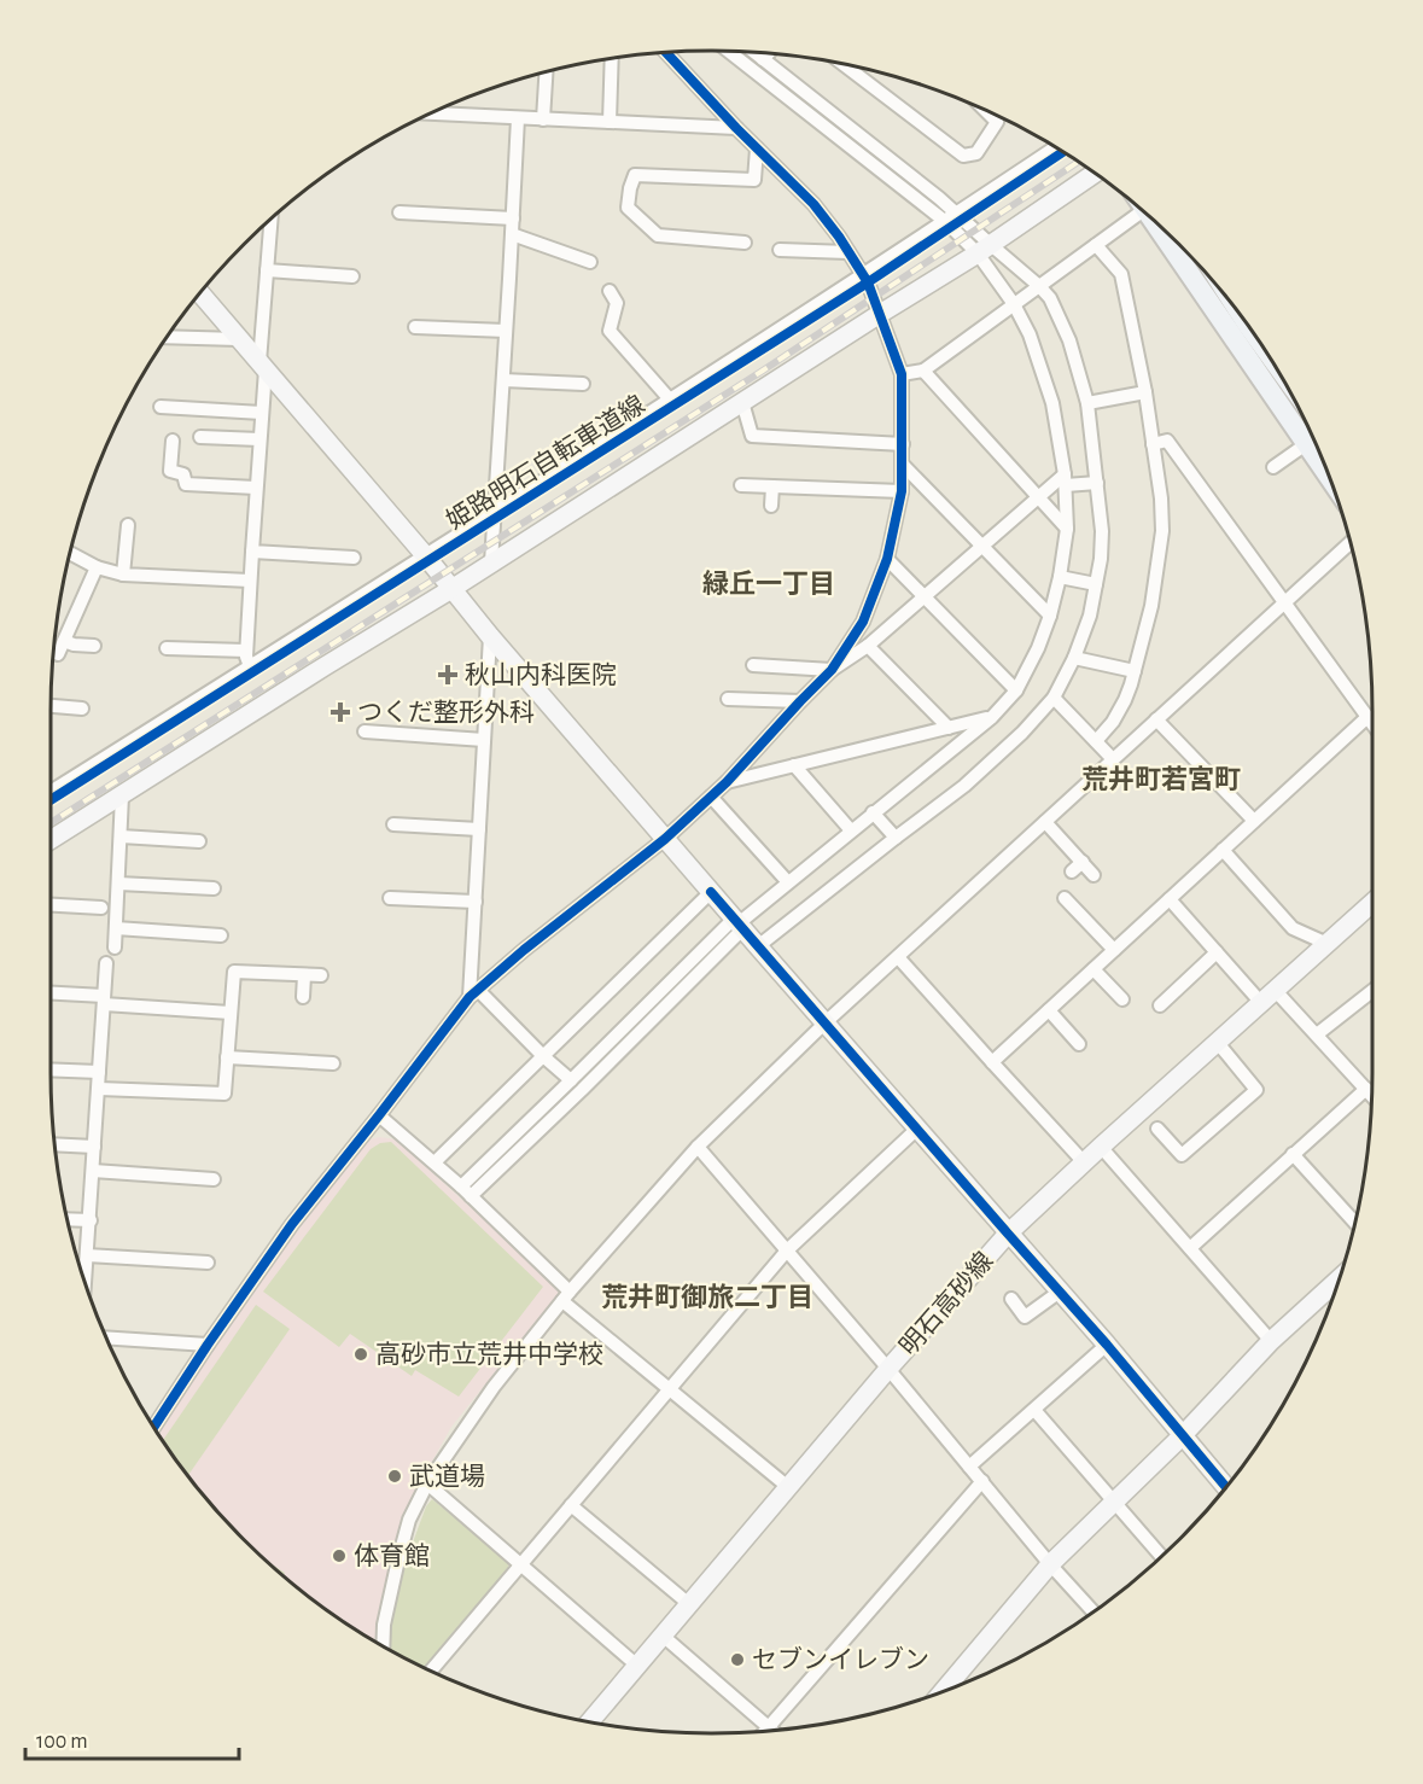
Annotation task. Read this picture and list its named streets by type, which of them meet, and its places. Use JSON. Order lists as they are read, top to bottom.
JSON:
{
  "streets": {
    "street": ["明石高砂線"],
    "cycle path": ["姫路明石自転車道線"]
  },
  "districts": ["緑丘一丁目", "荒井町若宮町", "荒井町御旅二丁目"],
  "places": {
    "health": ["秋山内科医院", "つくだ整形外科"],
    "other": [
      "高砂市立荒井中学校",
      "武道場",
      "体育館",
      "セブンイレブン"
    ]
  },
  "scale_bar": "100 m"
}
